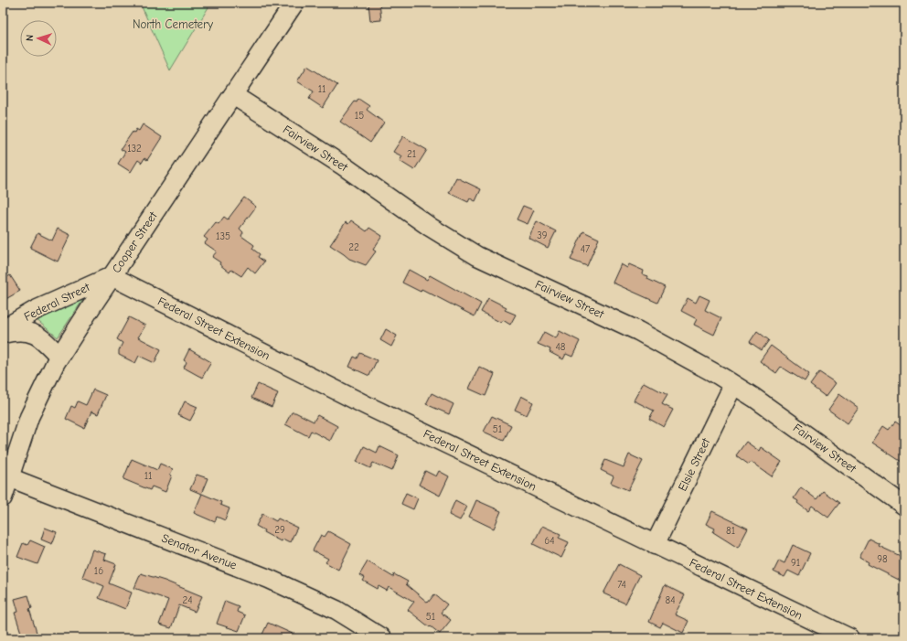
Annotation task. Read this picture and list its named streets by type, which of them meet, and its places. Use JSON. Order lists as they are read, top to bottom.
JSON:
{
  "streets": {
    "street": [
      "Fairview Street",
      "Cooper Street",
      "Federal Street",
      "Federal Street Extension",
      "Elsie Street",
      "Senator Avenue"
    ]
  },
  "crossings": [
    ["Fairview Street", "Cooper Street"],
    ["Fairview Street", "Elsie Street"],
    ["Cooper Street", "Federal Street"],
    ["Cooper Street", "Federal Street Extension"],
    ["Cooper Street", "Senator Avenue"],
    ["Federal Street", "Federal Street Extension"],
    ["Federal Street Extension", "Elsie Street"]
  ],
  "parks": ["North Cemetery"],
  "house_numbers": [
    "11",
    "15",
    "132",
    "21",
    "39",
    "135",
    "22",
    "47",
    "48",
    "51",
    "11",
    "29",
    "81",
    "64",
    "98",
    "91",
    "16",
    "74",
    "24",
    "84",
    "51"
  ],
  "north": "left"
}
